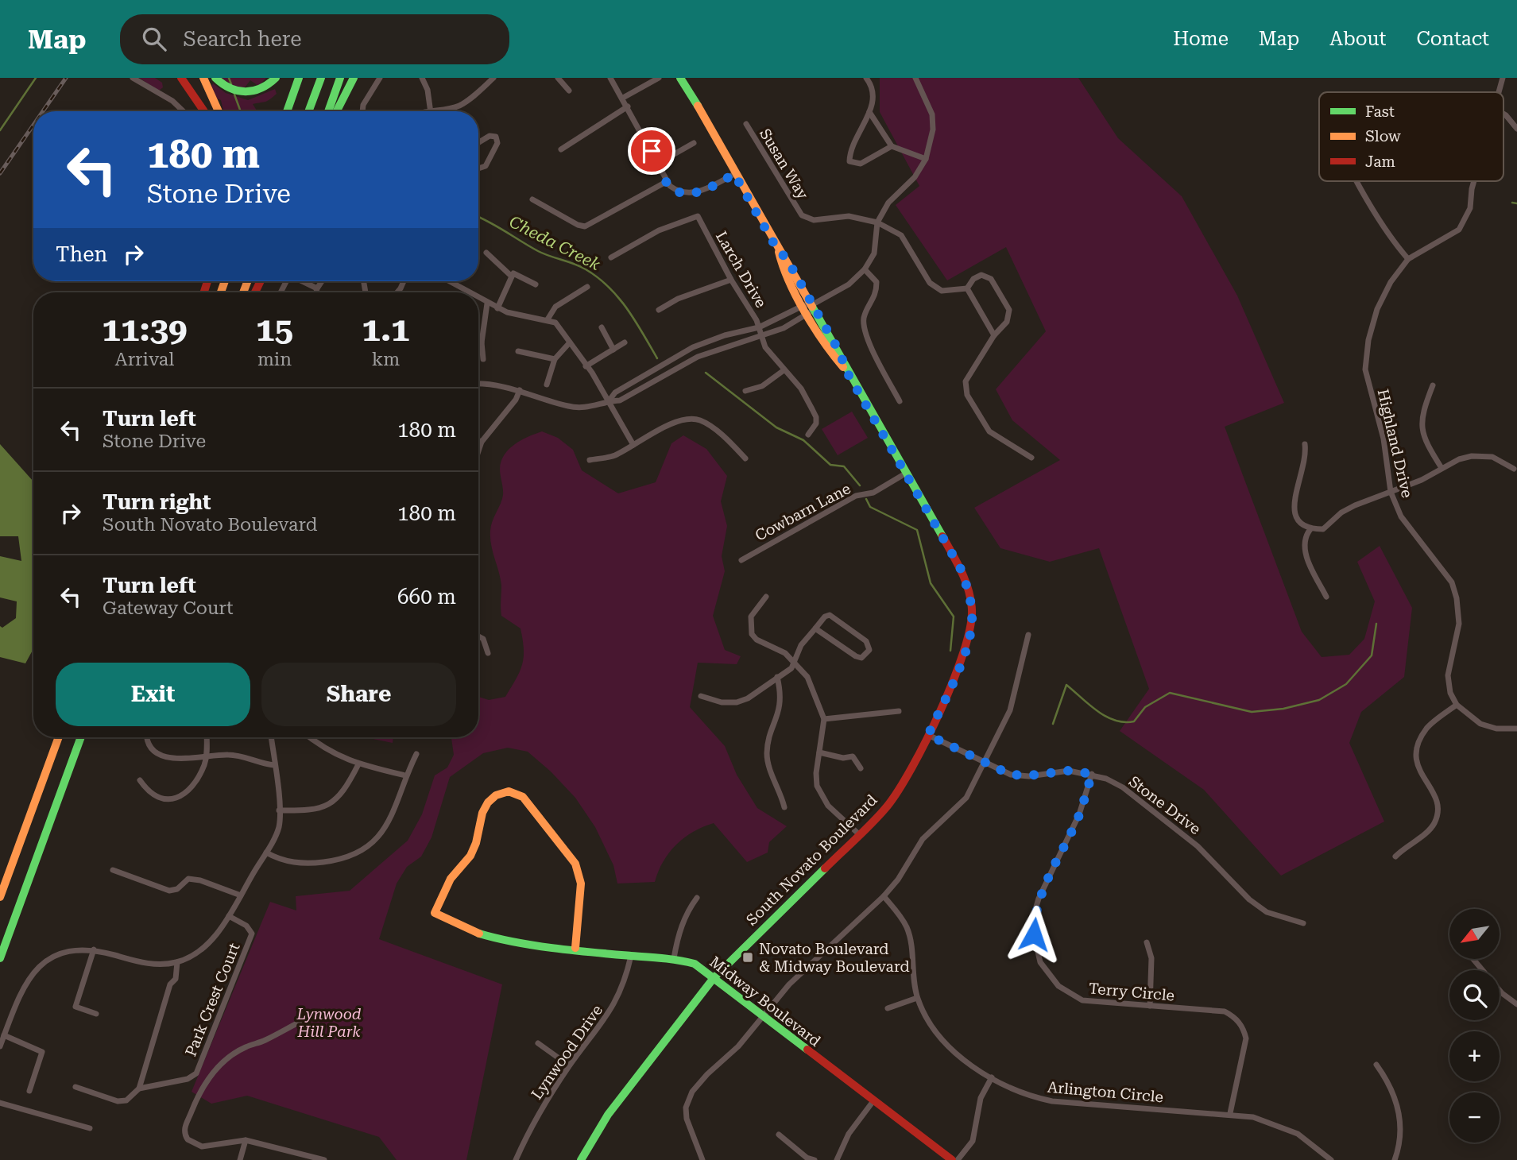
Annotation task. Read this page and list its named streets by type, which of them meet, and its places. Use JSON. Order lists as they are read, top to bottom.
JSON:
{
  "streets": {
    "main road": ["South Novato Boulevard", "Midway Boulevard"],
    "street": [
      "Susan Way",
      "Larch Drive",
      "Highland Drive",
      "Cowbarn Lane",
      "Stone Drive",
      "Terry Circle",
      "Park Crest Court",
      "Lynwood Drive",
      "Arlington Circle"
    ]
  },
  "crossings": [
    ["Cowbarn Lane", "South Novato Boulevard"],
    ["Stone Drive", "South Novato Boulevard"],
    ["Stone Drive", "Terry Circle"],
    ["South Novato Boulevard", "Midway Boulevard"],
    ["Terry Circle", "Arlington Circle"],
    ["Midway Boulevard", "Lynwood Drive"]
  ],
  "water": ["Cheda Creek"],
  "parks": ["Lynwood Hill Park"],
  "places": {
    "transit": ["Novato Boulevard & Midway Boulevard"]
  },
  "legend": ["Fast", "Slow", "Jam"],
  "north": "bottom left",
  "page": {
    "header": "Map",
    "search": "Search here",
    "nav": [
      "Home",
      "Map",
      "About",
      "Contact"
    ],
    "turn": ["180 m", "Stone Drive"],
    "then": "Then",
    "eta": [
      "11:39",
      "Arrival",
      "15",
      "min",
      "1.1",
      "km"
    ],
    "list": [
      {
        "name": "Turn left",
        "note": "Stone Drive",
        "value": "180 m"
      },
      {
        "name": "Turn right",
        "note": "South Novato Boulevard",
        "value": "180 m"
      },
      {
        "name": "Turn left",
        "note": "Gateway Court",
        "value": "660 m"
      }
    ],
    "buttons": ["Exit", "Share"],
    "map_buttons": ["+", "−"]
  }
}
